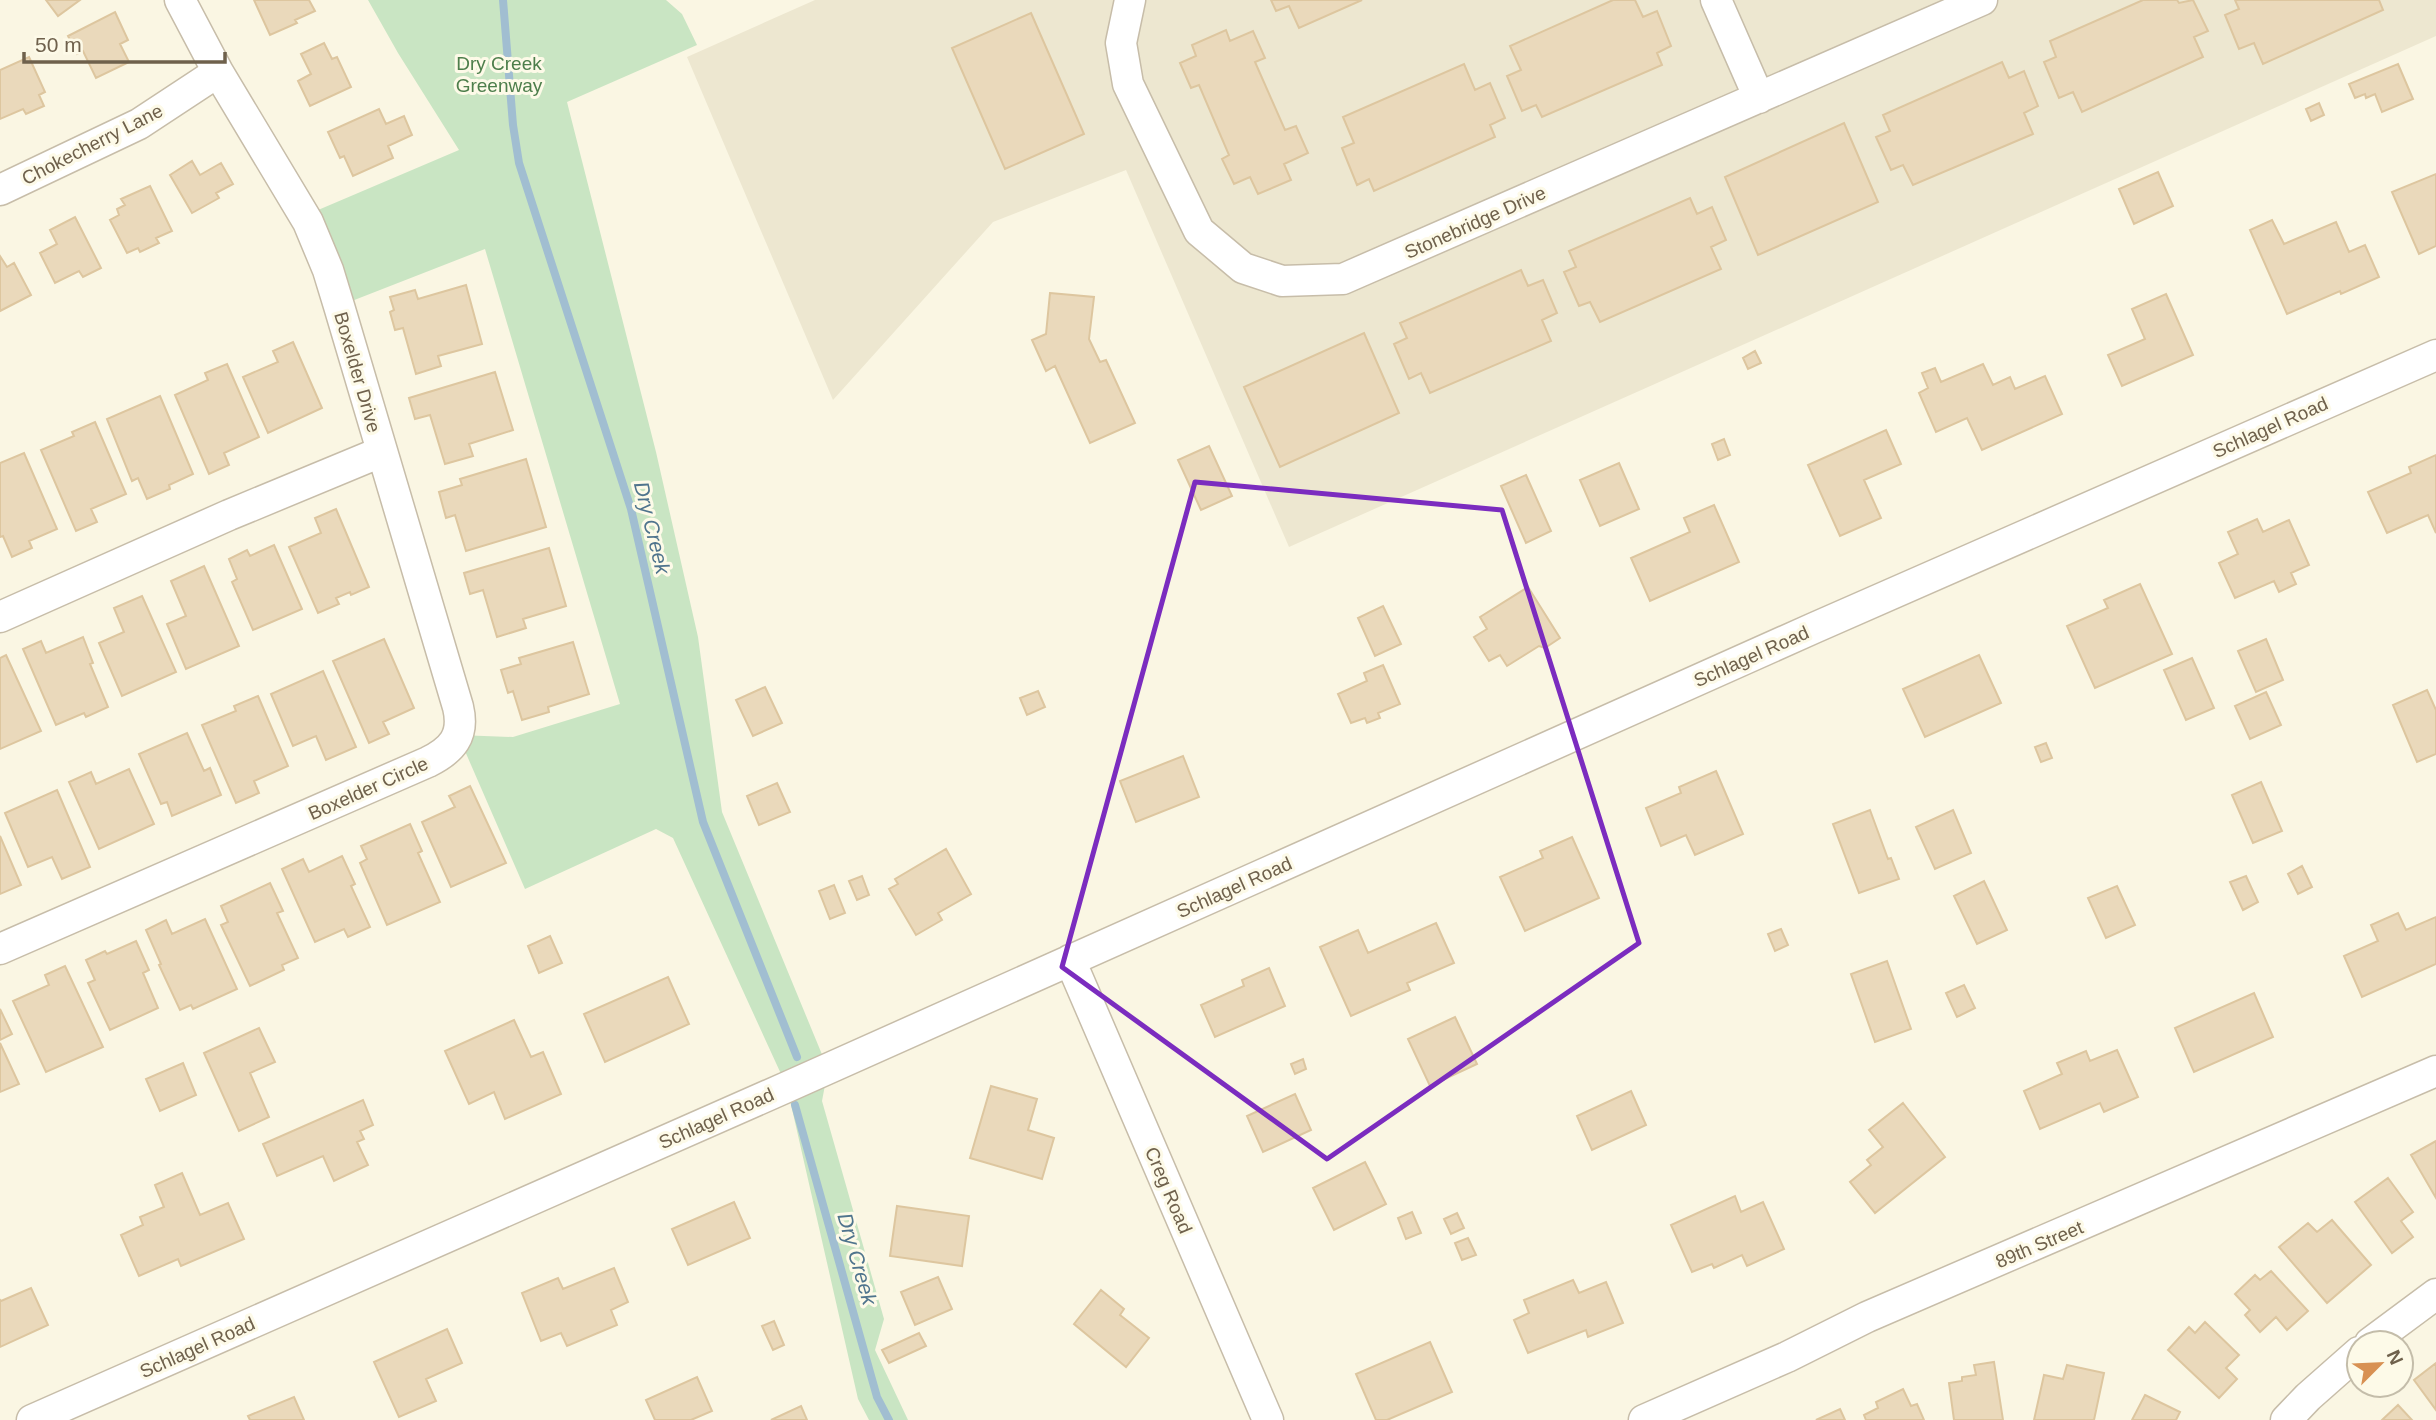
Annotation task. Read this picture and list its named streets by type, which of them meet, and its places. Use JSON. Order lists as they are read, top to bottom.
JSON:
{
  "streets": {
    "street": [
      "Chokecherry Lane",
      "Stonebridge Drive",
      "Boxelder Drive",
      "Schlagel Road",
      "Boxelder Circle",
      "Creg Road",
      "89th Street"
    ]
  },
  "crossings": [
    ["Chokecherry Lane", "Boxelder Drive"],
    ["Boxelder Drive", "Boxelder Circle"],
    ["Schlagel Road", "Creg Road"]
  ],
  "water": ["Dry Creek"],
  "parks": ["Dry Creek Greenway"],
  "scale_bar": "50 m",
  "north": "top right"
}
